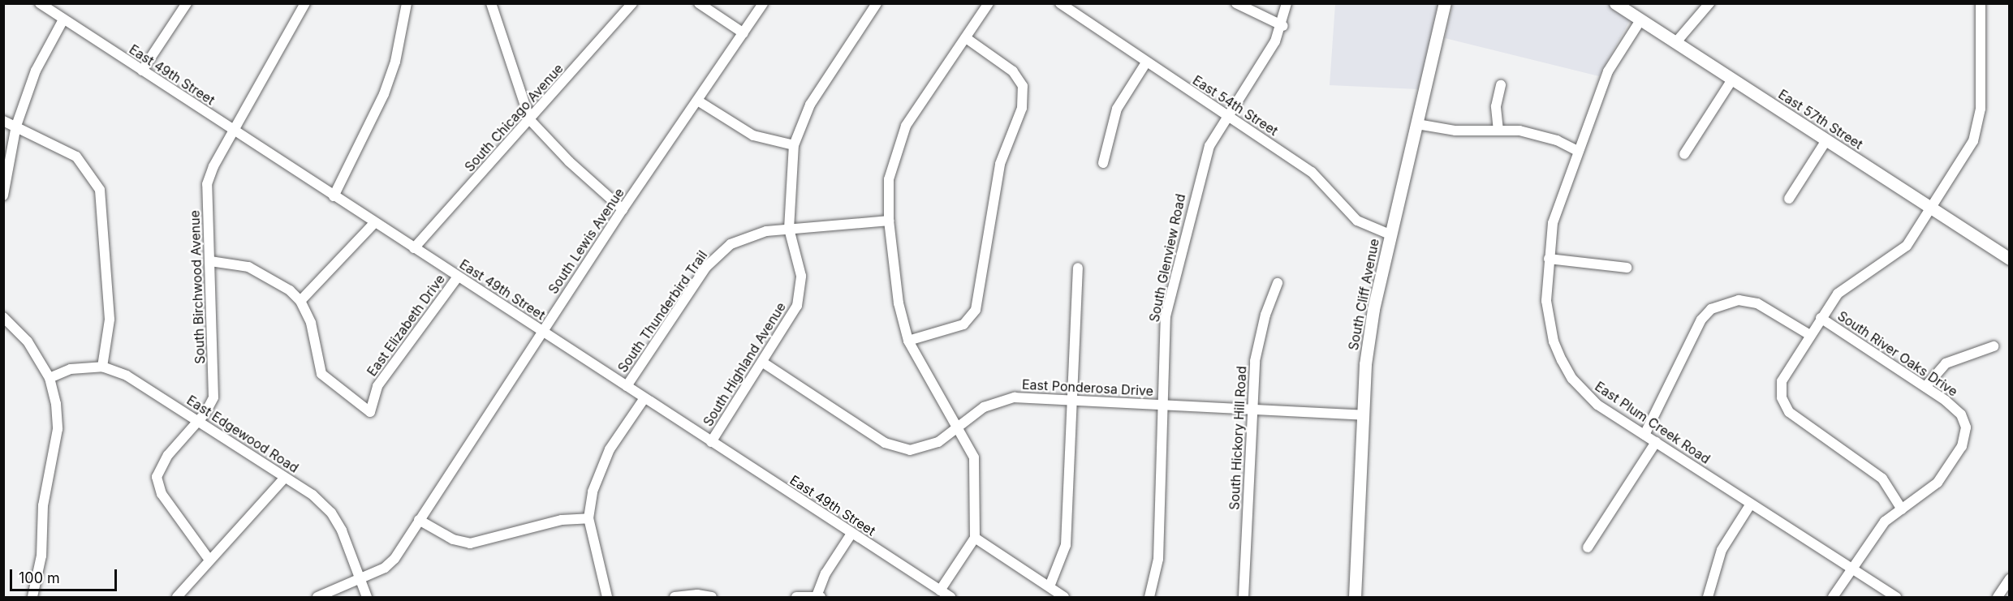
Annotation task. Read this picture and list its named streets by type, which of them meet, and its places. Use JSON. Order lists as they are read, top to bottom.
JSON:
{
  "streets": {
    "main road": ["East 57th Street", "South Cliff Avenue"],
    "street": [
      "East 49th Street",
      "East 54th Street",
      "South Chicago Avenue",
      "South Lewis Avenue",
      "South Glenview Road",
      "South Birchwood Avenue",
      "South Thunderbird Trail",
      "East Elizabeth Drive",
      "South River Oaks Drive",
      "South Highland Avenue",
      "East Ponderosa Drive",
      "East Plum Creek Road",
      "East Edgewood Road",
      "South Hickory Hill Road"
    ]
  },
  "crossings": [
    ["East 49th Street", "South Chicago Avenue"],
    ["East 49th Street", "South Lewis Avenue"],
    ["East 49th Street", "South Birchwood Avenue"],
    ["East 49th Street", "South Thunderbird Trail"],
    ["East 49th Street", "East Elizabeth Drive"],
    ["East 49th Street", "South Highland Avenue"],
    ["East 54th Street", "South Glenview Road"],
    ["East 54th Street", "South Cliff Avenue"],
    ["East 57th Street", "East Plum Creek Road"],
    ["South Lewis Avenue", "East Edgewood Road"],
    ["South Glenview Road", "East Ponderosa Drive"],
    ["South Birchwood Avenue", "East Edgewood Road"],
    ["South Cliff Avenue", "East Ponderosa Drive"],
    ["South Thunderbird Trail", "South Highland Avenue"],
    ["South River Oaks Drive", "East Plum Creek Road"],
    ["South Highland Avenue", "East Ponderosa Drive"],
    ["East Ponderosa Drive", "South Hickory Hill Road"]
  ],
  "scale_bar": "100 m"
}
